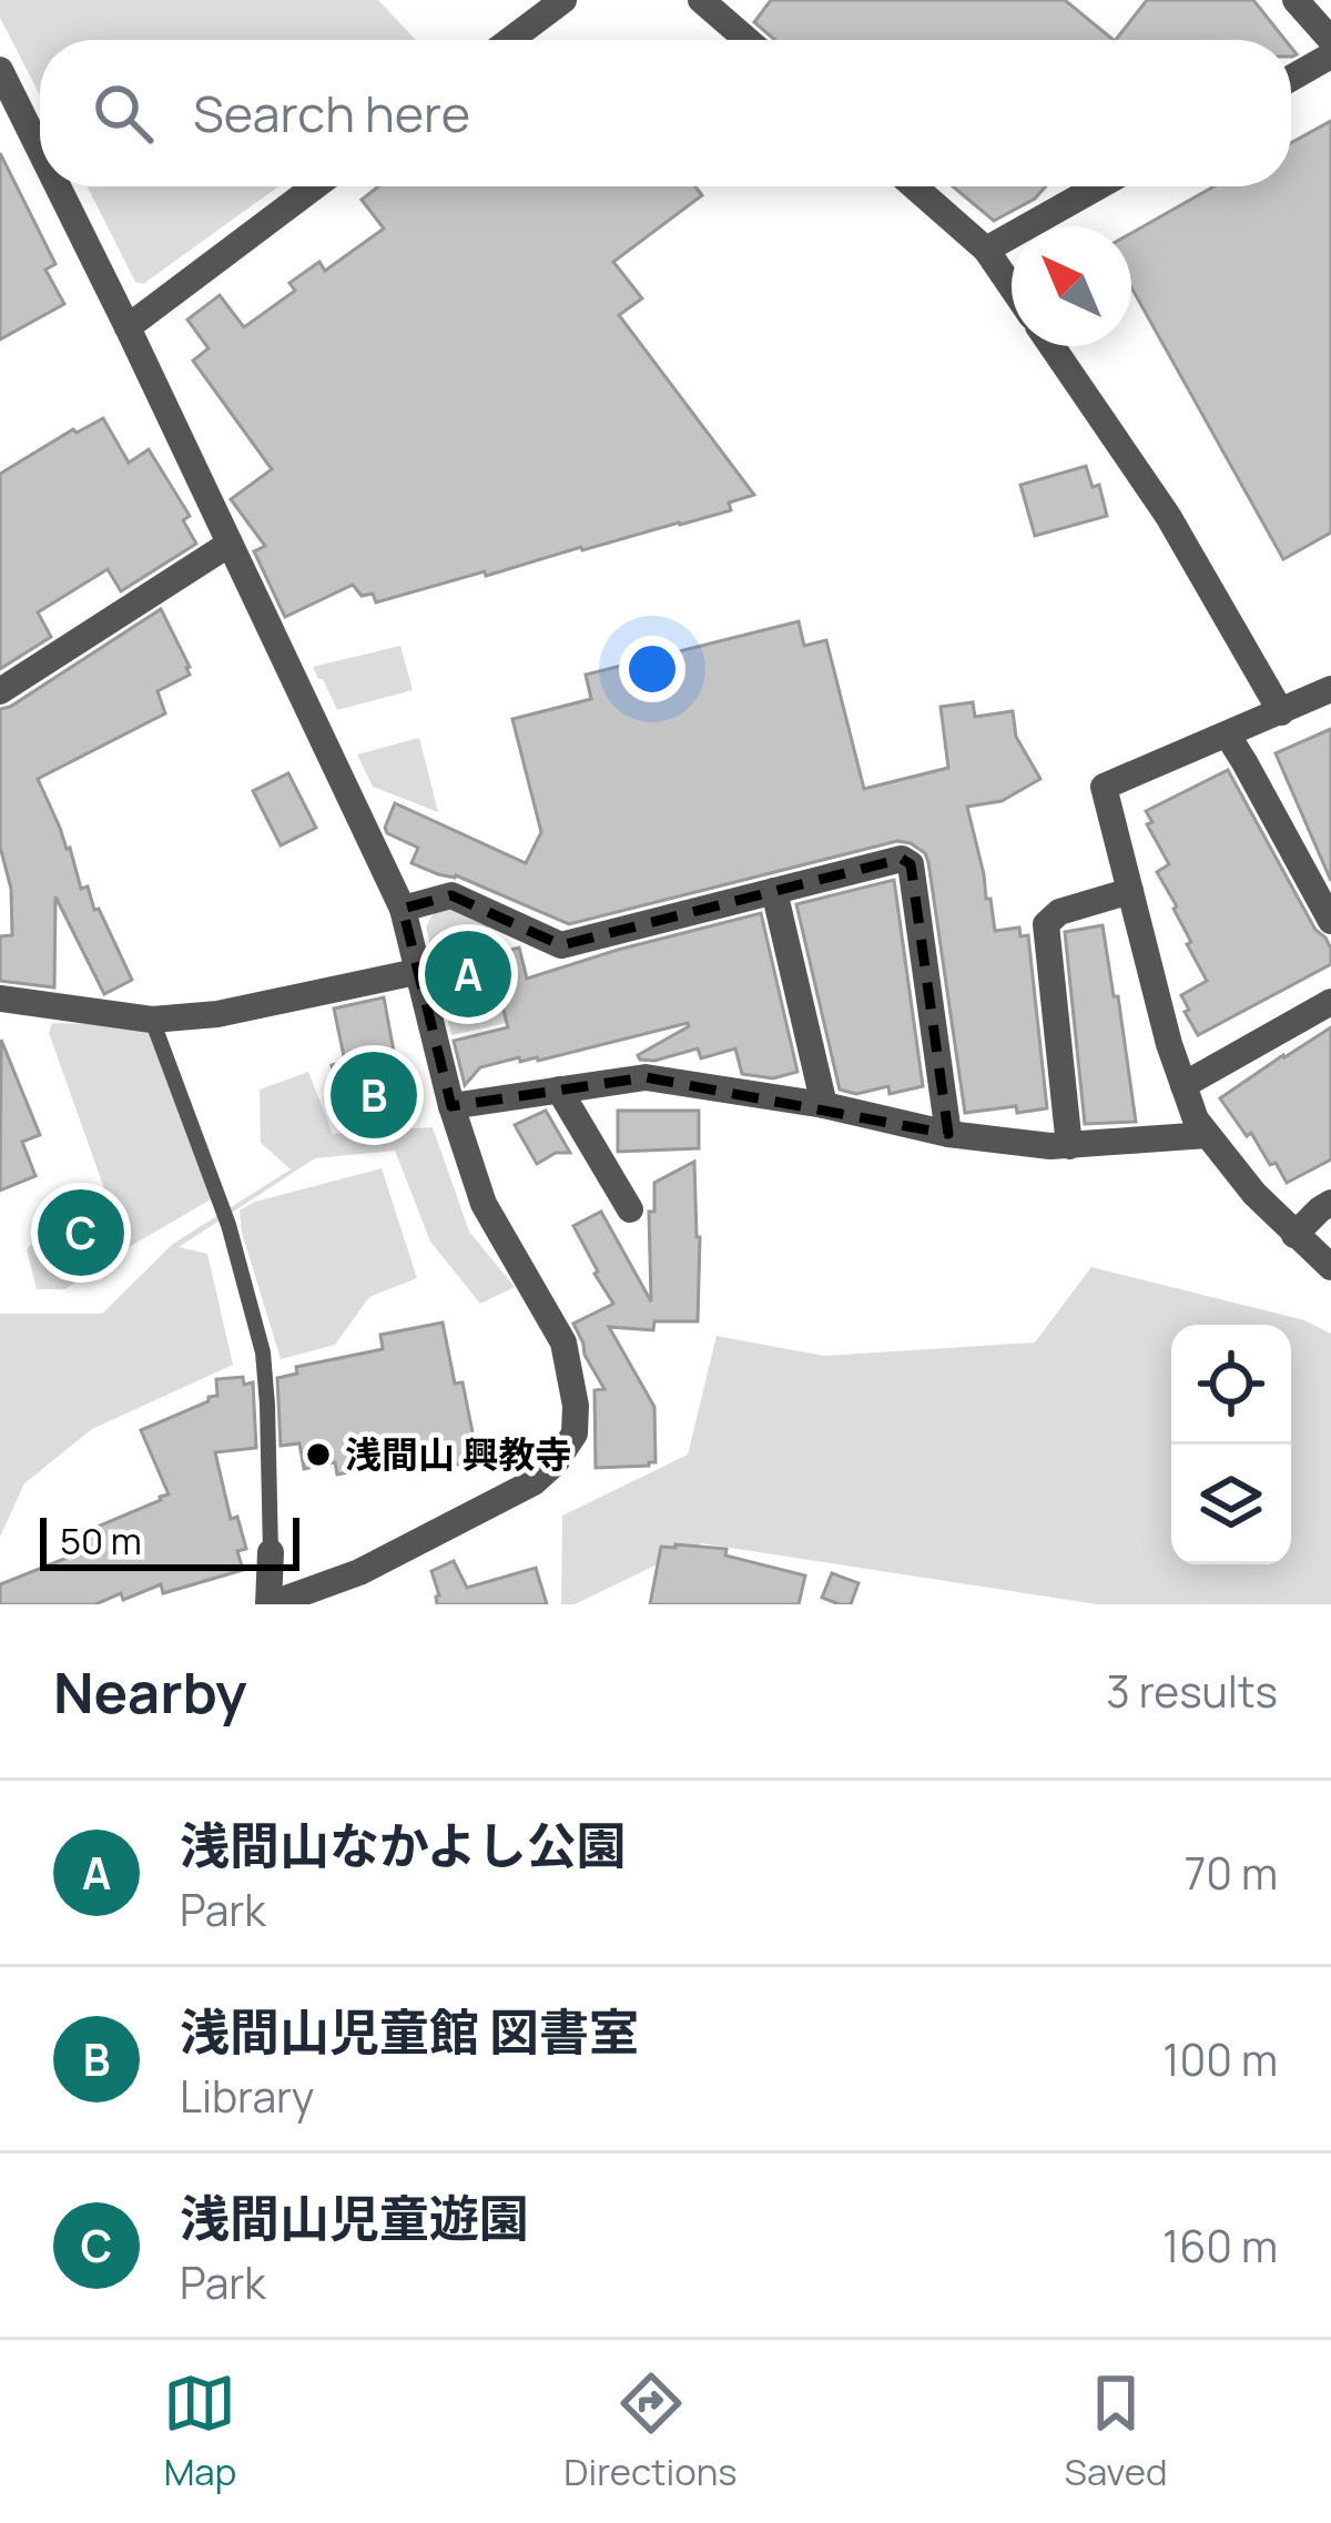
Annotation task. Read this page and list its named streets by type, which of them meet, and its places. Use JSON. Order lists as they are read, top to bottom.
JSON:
{
  "places": ["浅間山 興教寺"],
  "scale_bar": "50 m",
  "north": "top left",
  "page": {
    "search": "Search here",
    "pins": ["A", "B", "C"],
    "scale": "50 m",
    "heading": ["Nearby", "3 results"],
    "list": [
      {
        "mark": "A",
        "name": "浅間山なかよし公園",
        "note": "Park",
        "value": "70 m"
      },
      {
        "mark": "B",
        "name": "浅間山児童館 図書室",
        "note": "Library",
        "value": "100 m"
      },
      {
        "mark": "C",
        "name": "浅間山児童遊園",
        "note": "Park",
        "value": "160 m"
      }
    ],
    "nav": ["Map", "Directions", "Saved"]
  }
}
